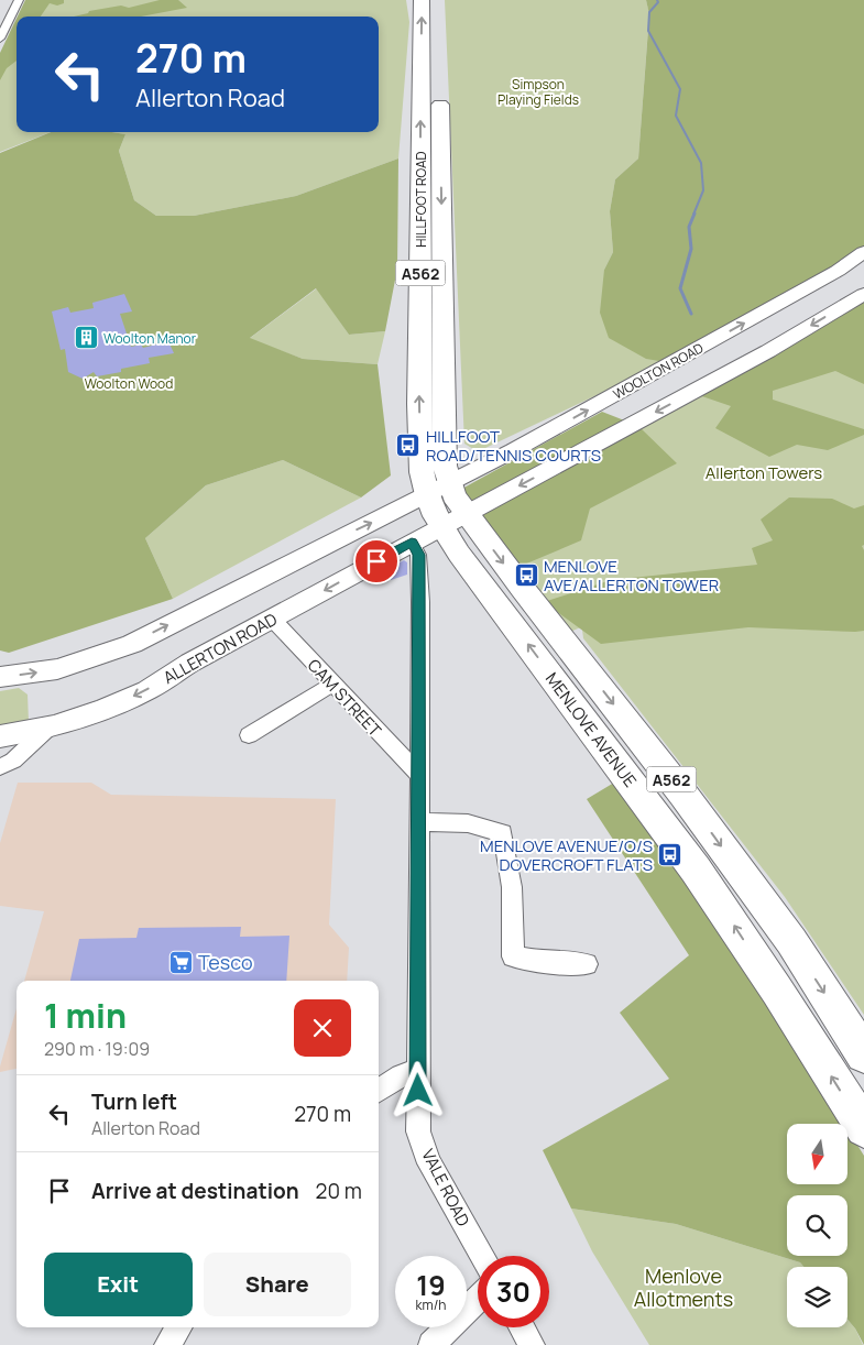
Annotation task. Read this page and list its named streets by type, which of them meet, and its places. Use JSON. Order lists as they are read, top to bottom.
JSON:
{
  "streets": {
    "highway": ["HILLFOOT ROAD", "A562", "MENLOVE AVENUE"],
    "main road": ["WOOLTON ROAD", "ALLERTON ROAD"],
    "street": ["CAM STREET", "VALE ROAD"]
  },
  "crossings": [
    ["HILLFOOT ROAD", "WOOLTON ROAD"],
    ["HILLFOOT ROAD", "ALLERTON ROAD"],
    ["HILLFOOT ROAD", "MENLOVE AVENUE"],
    ["WOOLTON ROAD", "MENLOVE AVENUE"],
    ["ALLERTON ROAD", "CAM STREET"],
    ["ALLERTON ROAD", "MENLOVE AVENUE"],
    ["ALLERTON ROAD", "VALE ROAD"],
    ["CAM STREET", "VALE ROAD"]
  ],
  "parks": [
    "Simpson Playing Fields",
    "Woolton Wood",
    "Allerton Towers",
    "Menlove Allotments"
  ],
  "places": {
    "building": ["Woolton Manor"],
    "bus stop": ["HILLFOOT ROAD/TENNIS COURTS", "MENLOVE AVE/ALLERTON TOWER", "MENLOVE AVENUE/O/S DOVERCROFT FLATS"],
    "supermarket": ["Tesco"]
  },
  "north": "bottom",
  "page": {
    "turn": ["270 m", "Allerton Road"],
    "heading": ["1 min", "290 m · 19:09"],
    "list": [
      {
        "name": "Turn left",
        "note": "Allerton Road",
        "value": "270 m"
      },
      {
        "name": "Arrive at destination",
        "value": "20 m"
      }
    ],
    "buttons": ["Exit", "Share"],
    "speed": "19 km/h",
    "limit": "30"
  }
}
